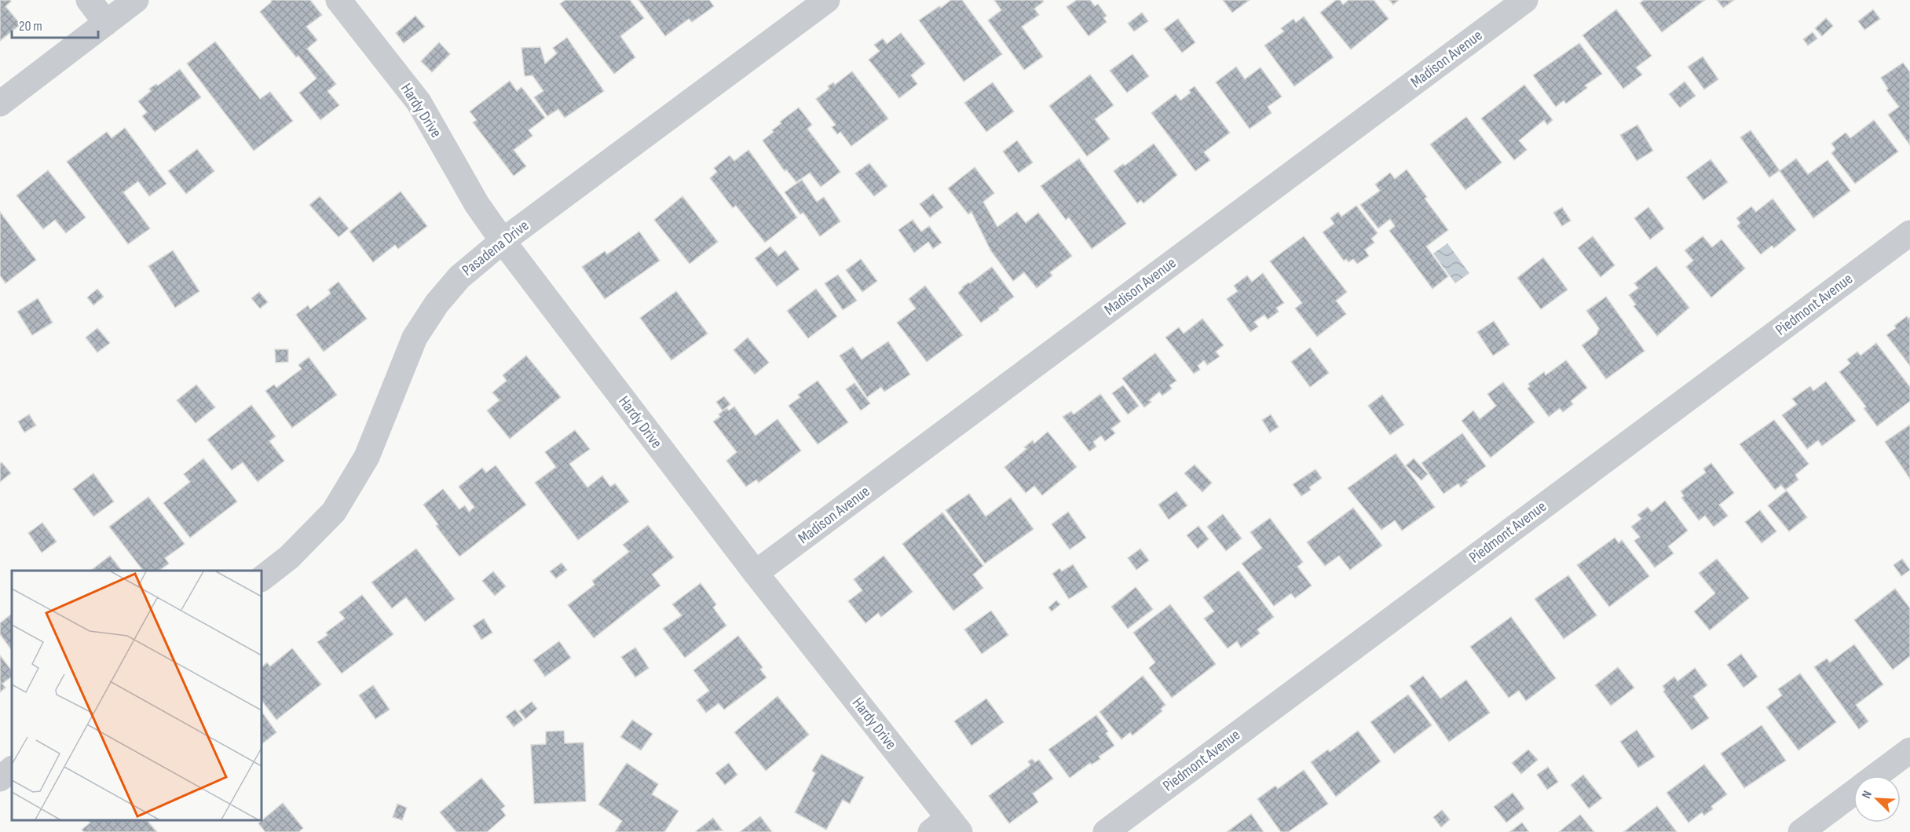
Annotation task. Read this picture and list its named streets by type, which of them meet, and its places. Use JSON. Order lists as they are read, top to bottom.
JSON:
{
  "streets": {
    "street": [
      "Madison Avenue",
      "Hardy Drive",
      "Pasadena Drive",
      "Piedmont Avenue"
    ]
  },
  "crossings": [
    ["Madison Avenue", "Hardy Drive"],
    ["Hardy Drive", "Pasadena Drive"]
  ],
  "scale_bar": "20 m",
  "north": "top left"
}
